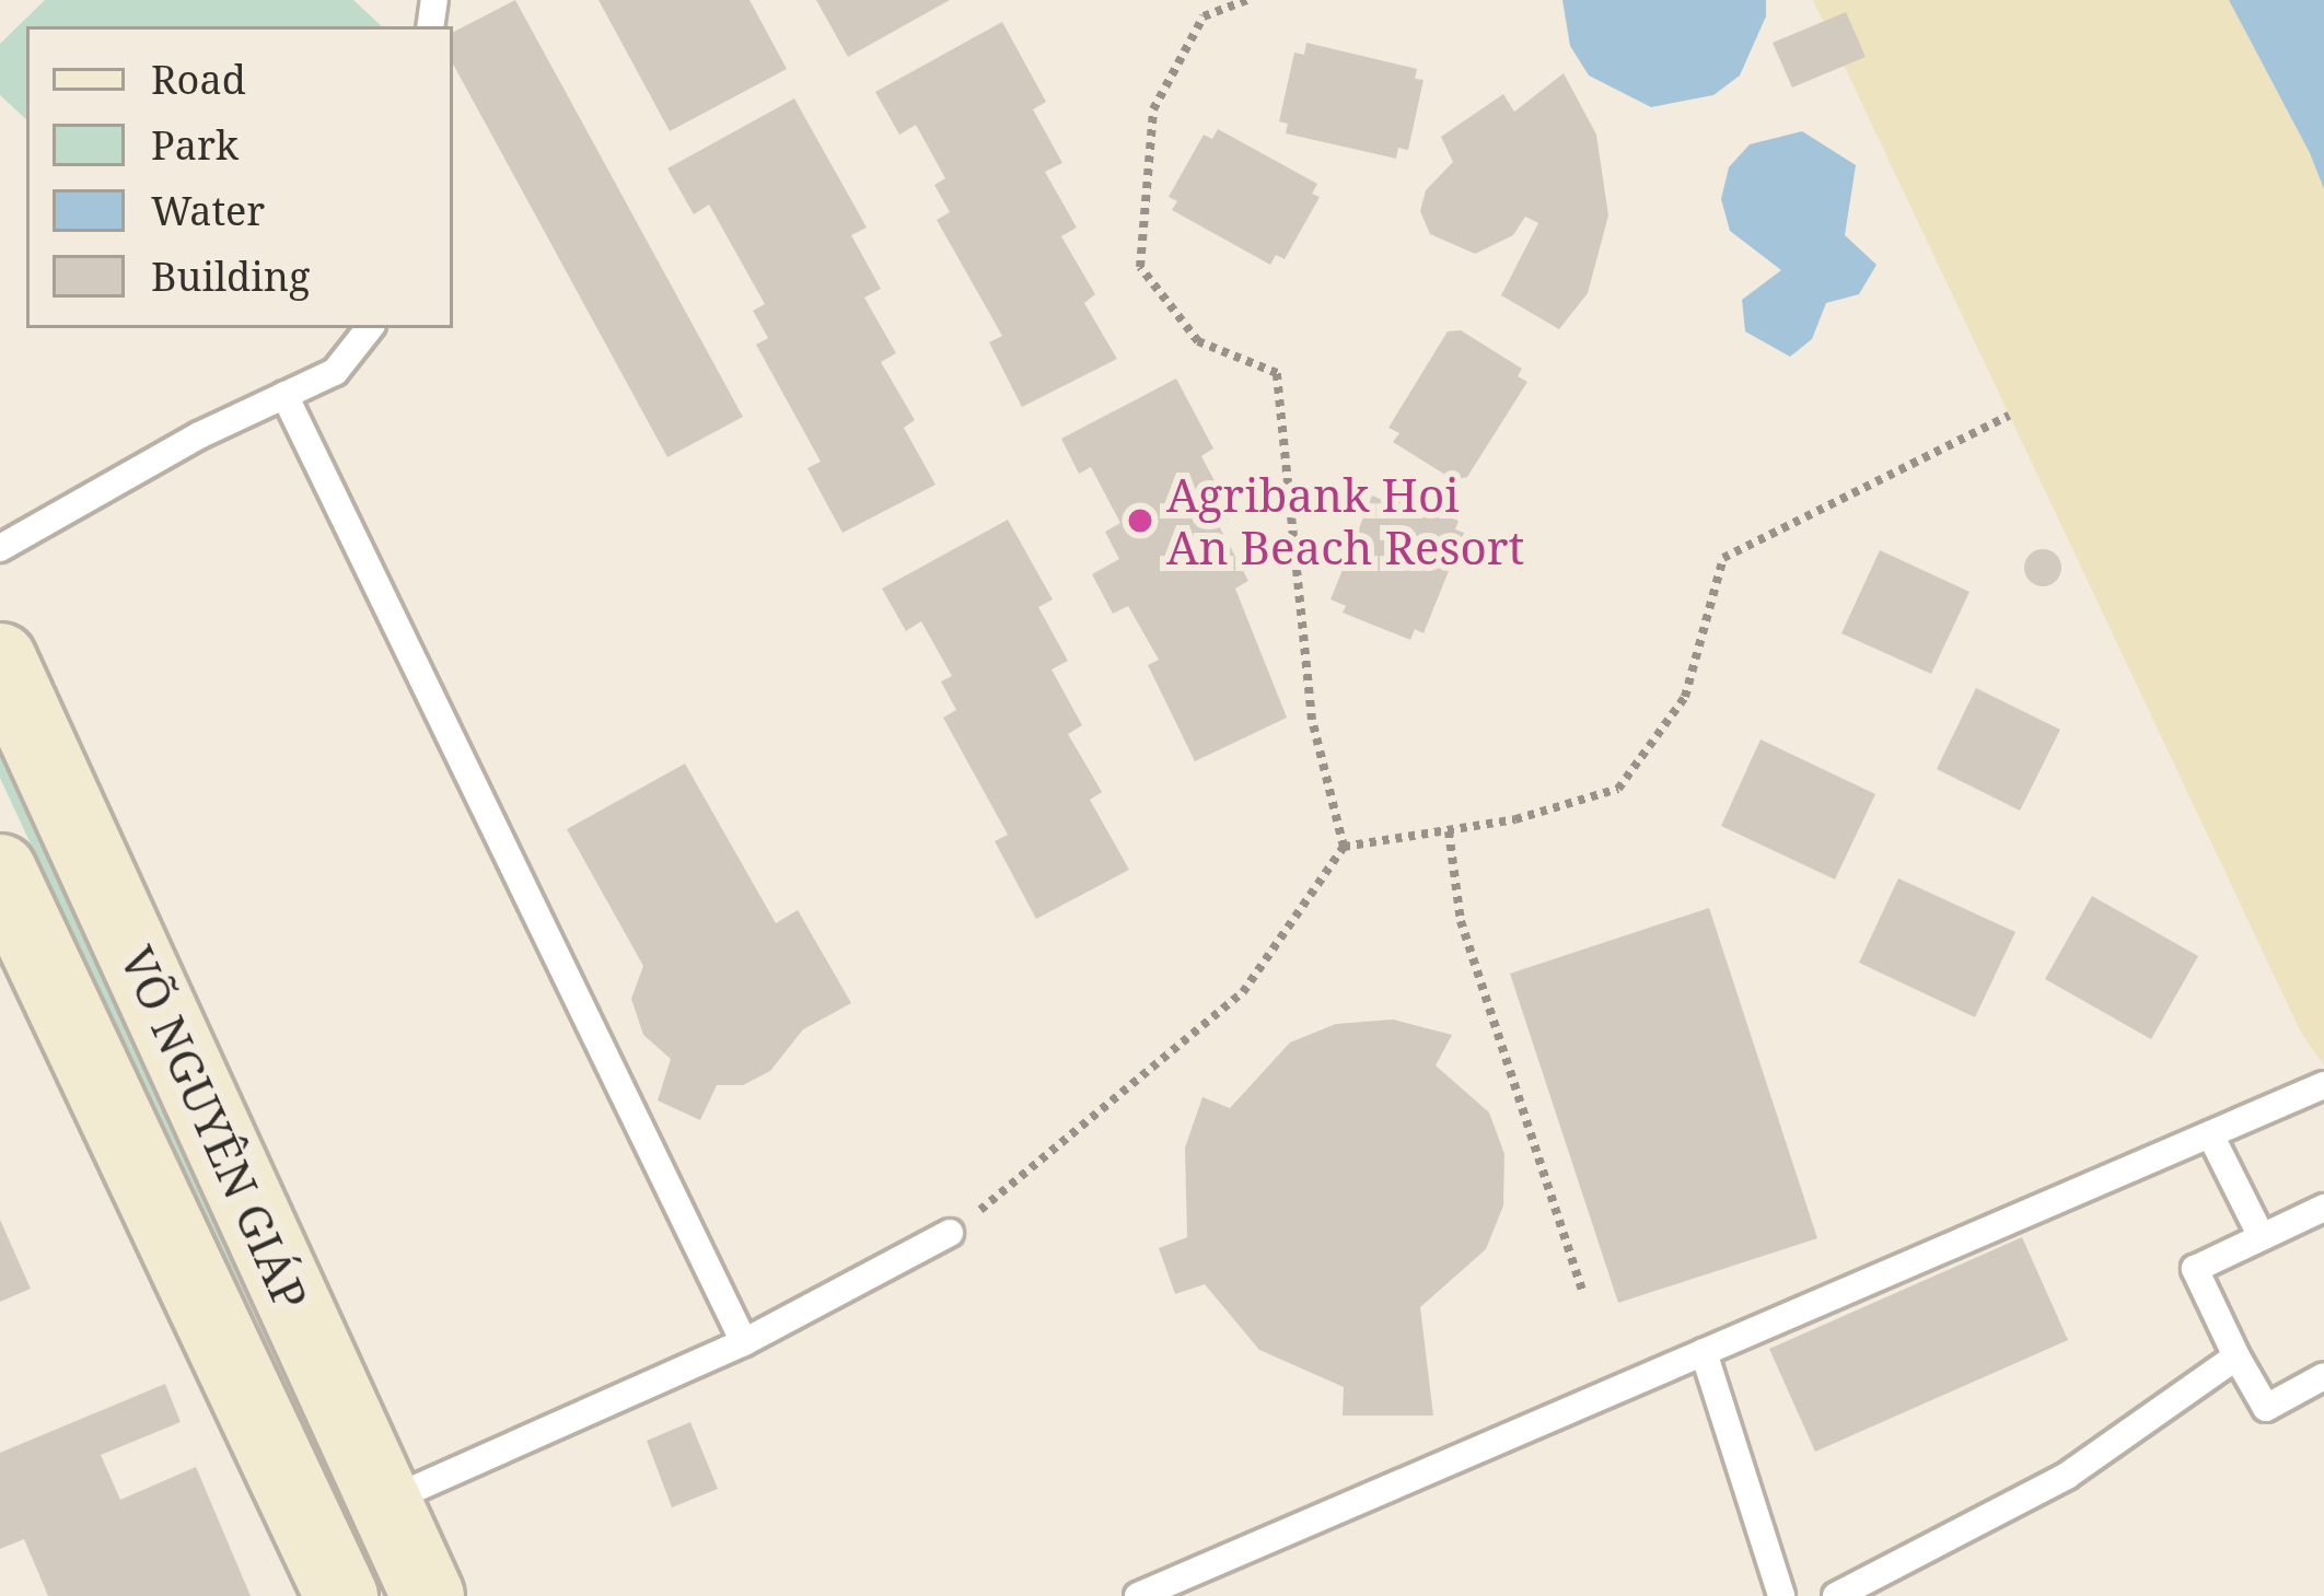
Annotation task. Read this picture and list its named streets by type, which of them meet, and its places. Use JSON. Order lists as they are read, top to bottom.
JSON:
{
  "streets": {
    "main road": ["VÕ NGUYÊN GIÁP"]
  },
  "places": ["Agribank Hoi An Beach Resort"],
  "legend": [
    "Road",
    "Park",
    "Water",
    "Building"
  ]
}
